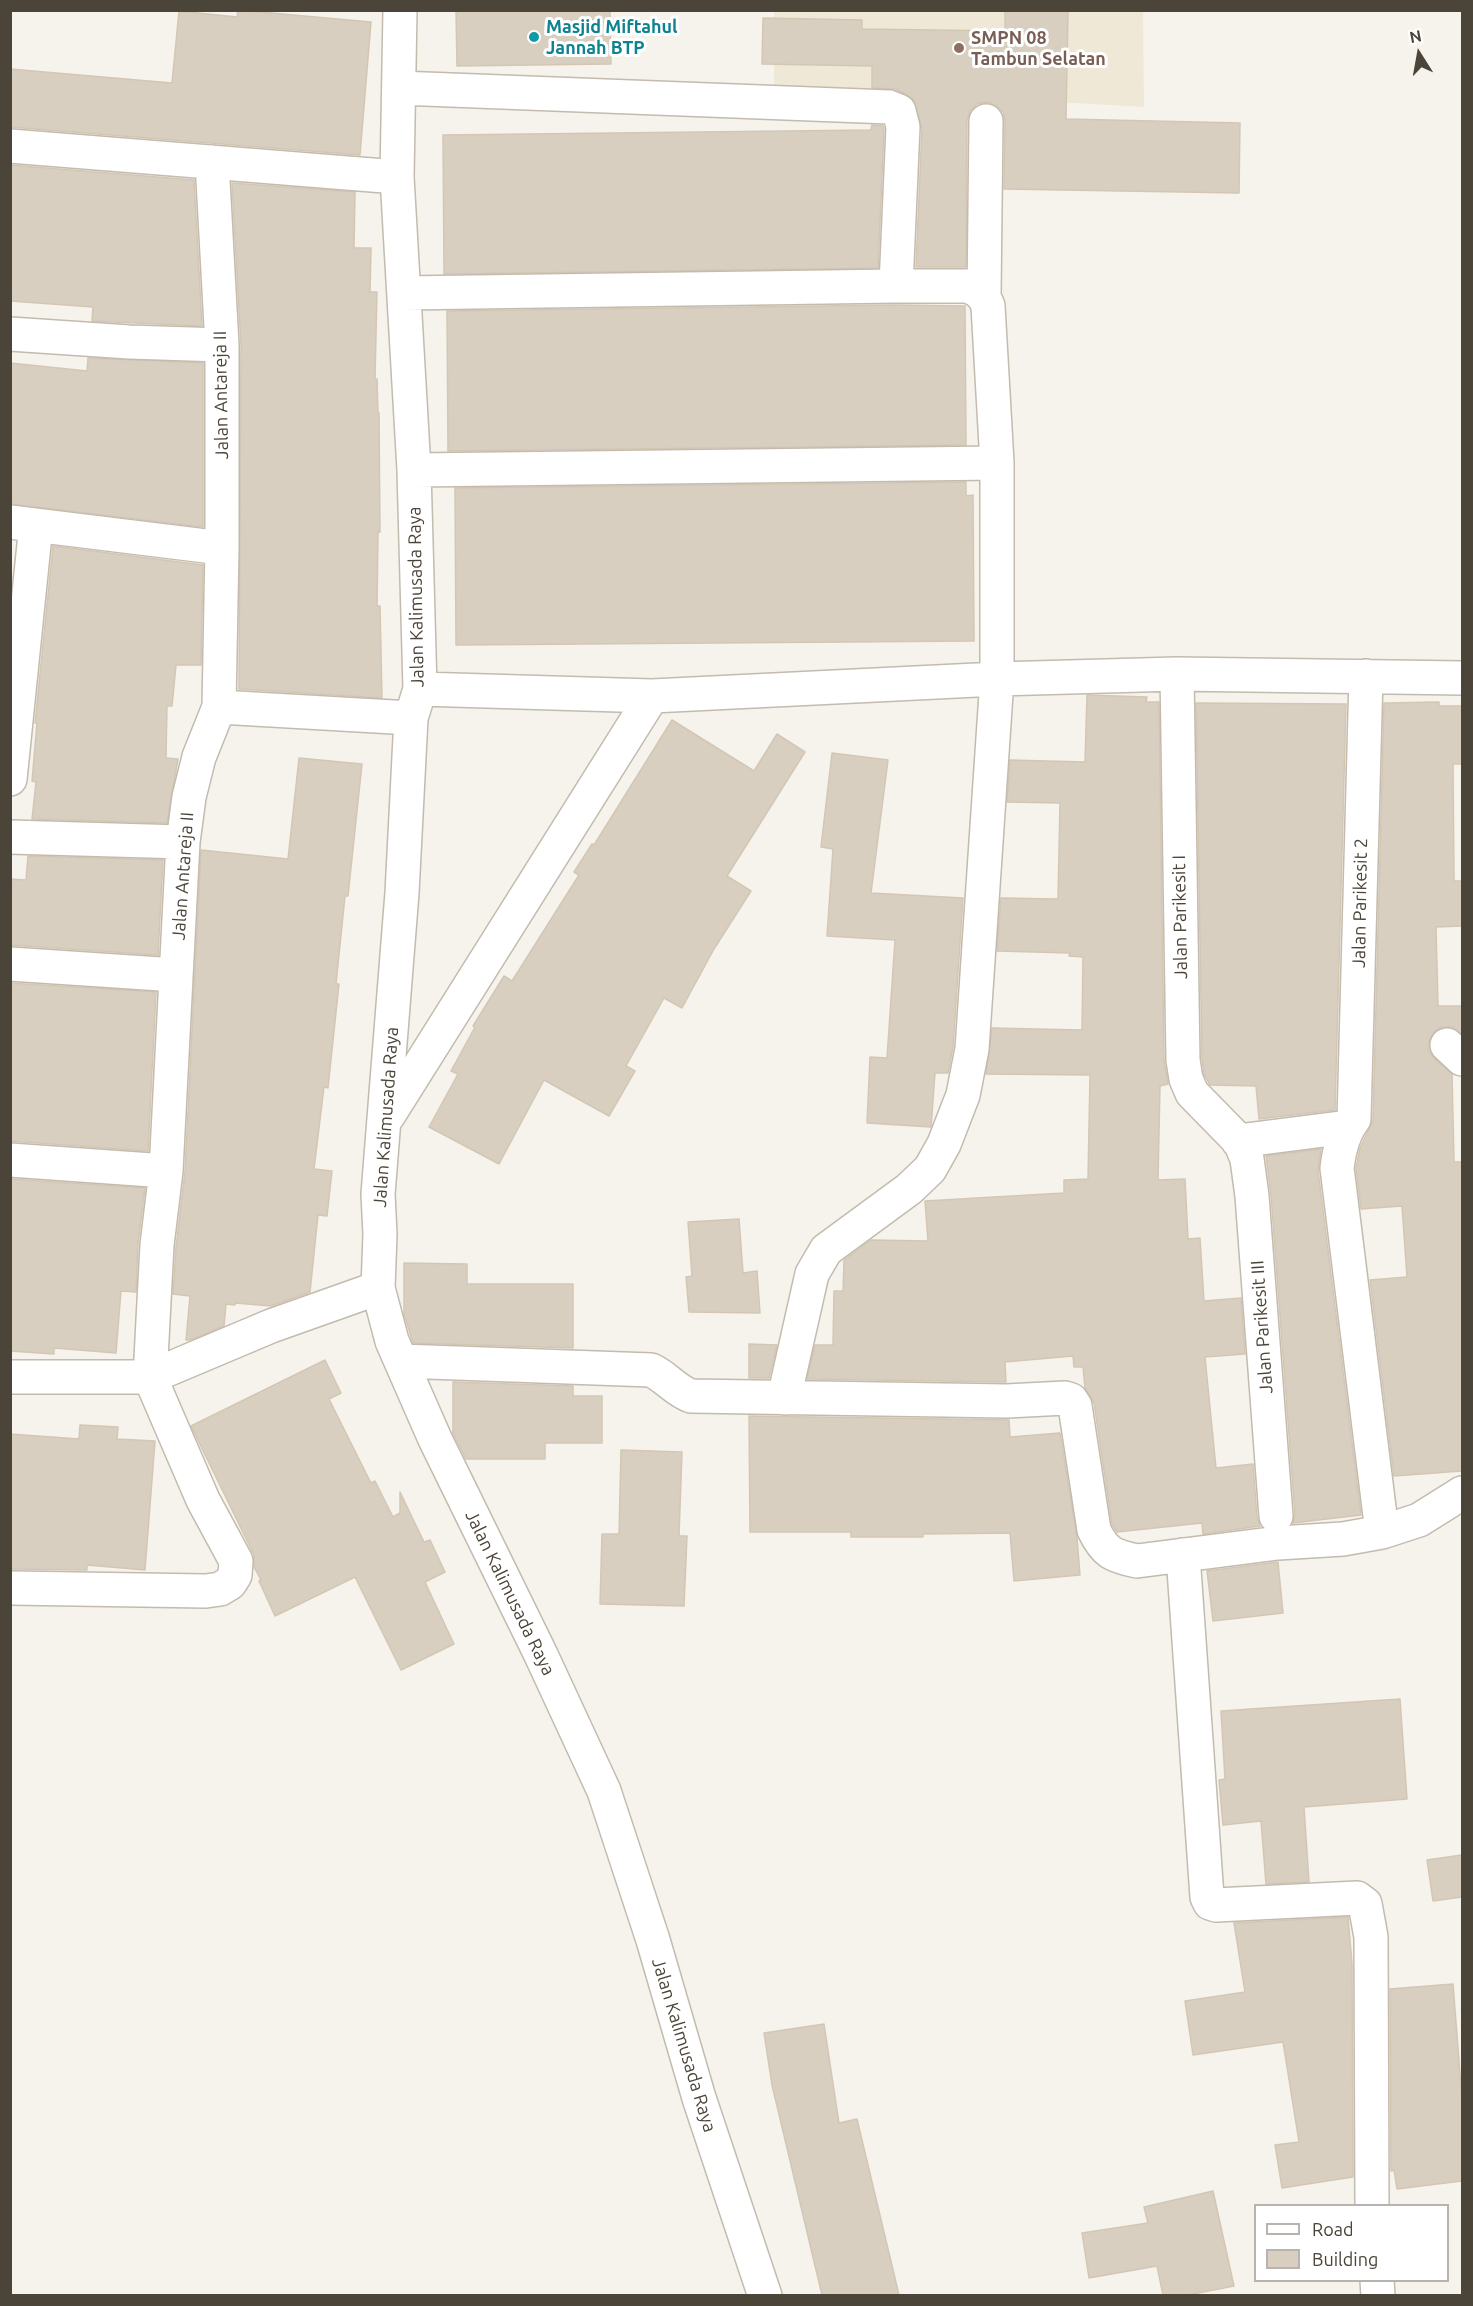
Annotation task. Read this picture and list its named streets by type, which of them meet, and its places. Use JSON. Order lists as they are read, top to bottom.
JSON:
{
  "streets": {
    "street": [
      "Jalan Antareja II",
      "Jalan Kalimusada Raya",
      "Jalan Parikesit 2",
      "Jalan Parikesit I",
      "Jalan Parikesit III"
    ]
  },
  "crossings": [
    ["Jalan Parikesit I", "Jalan Parikesit III"]
  ],
  "places": ["Masjid Miftahul Jannah BTP", "SMPN 08 Tambun Selatan"],
  "legend": ["Road", "Building"],
  "north": "top"
}
